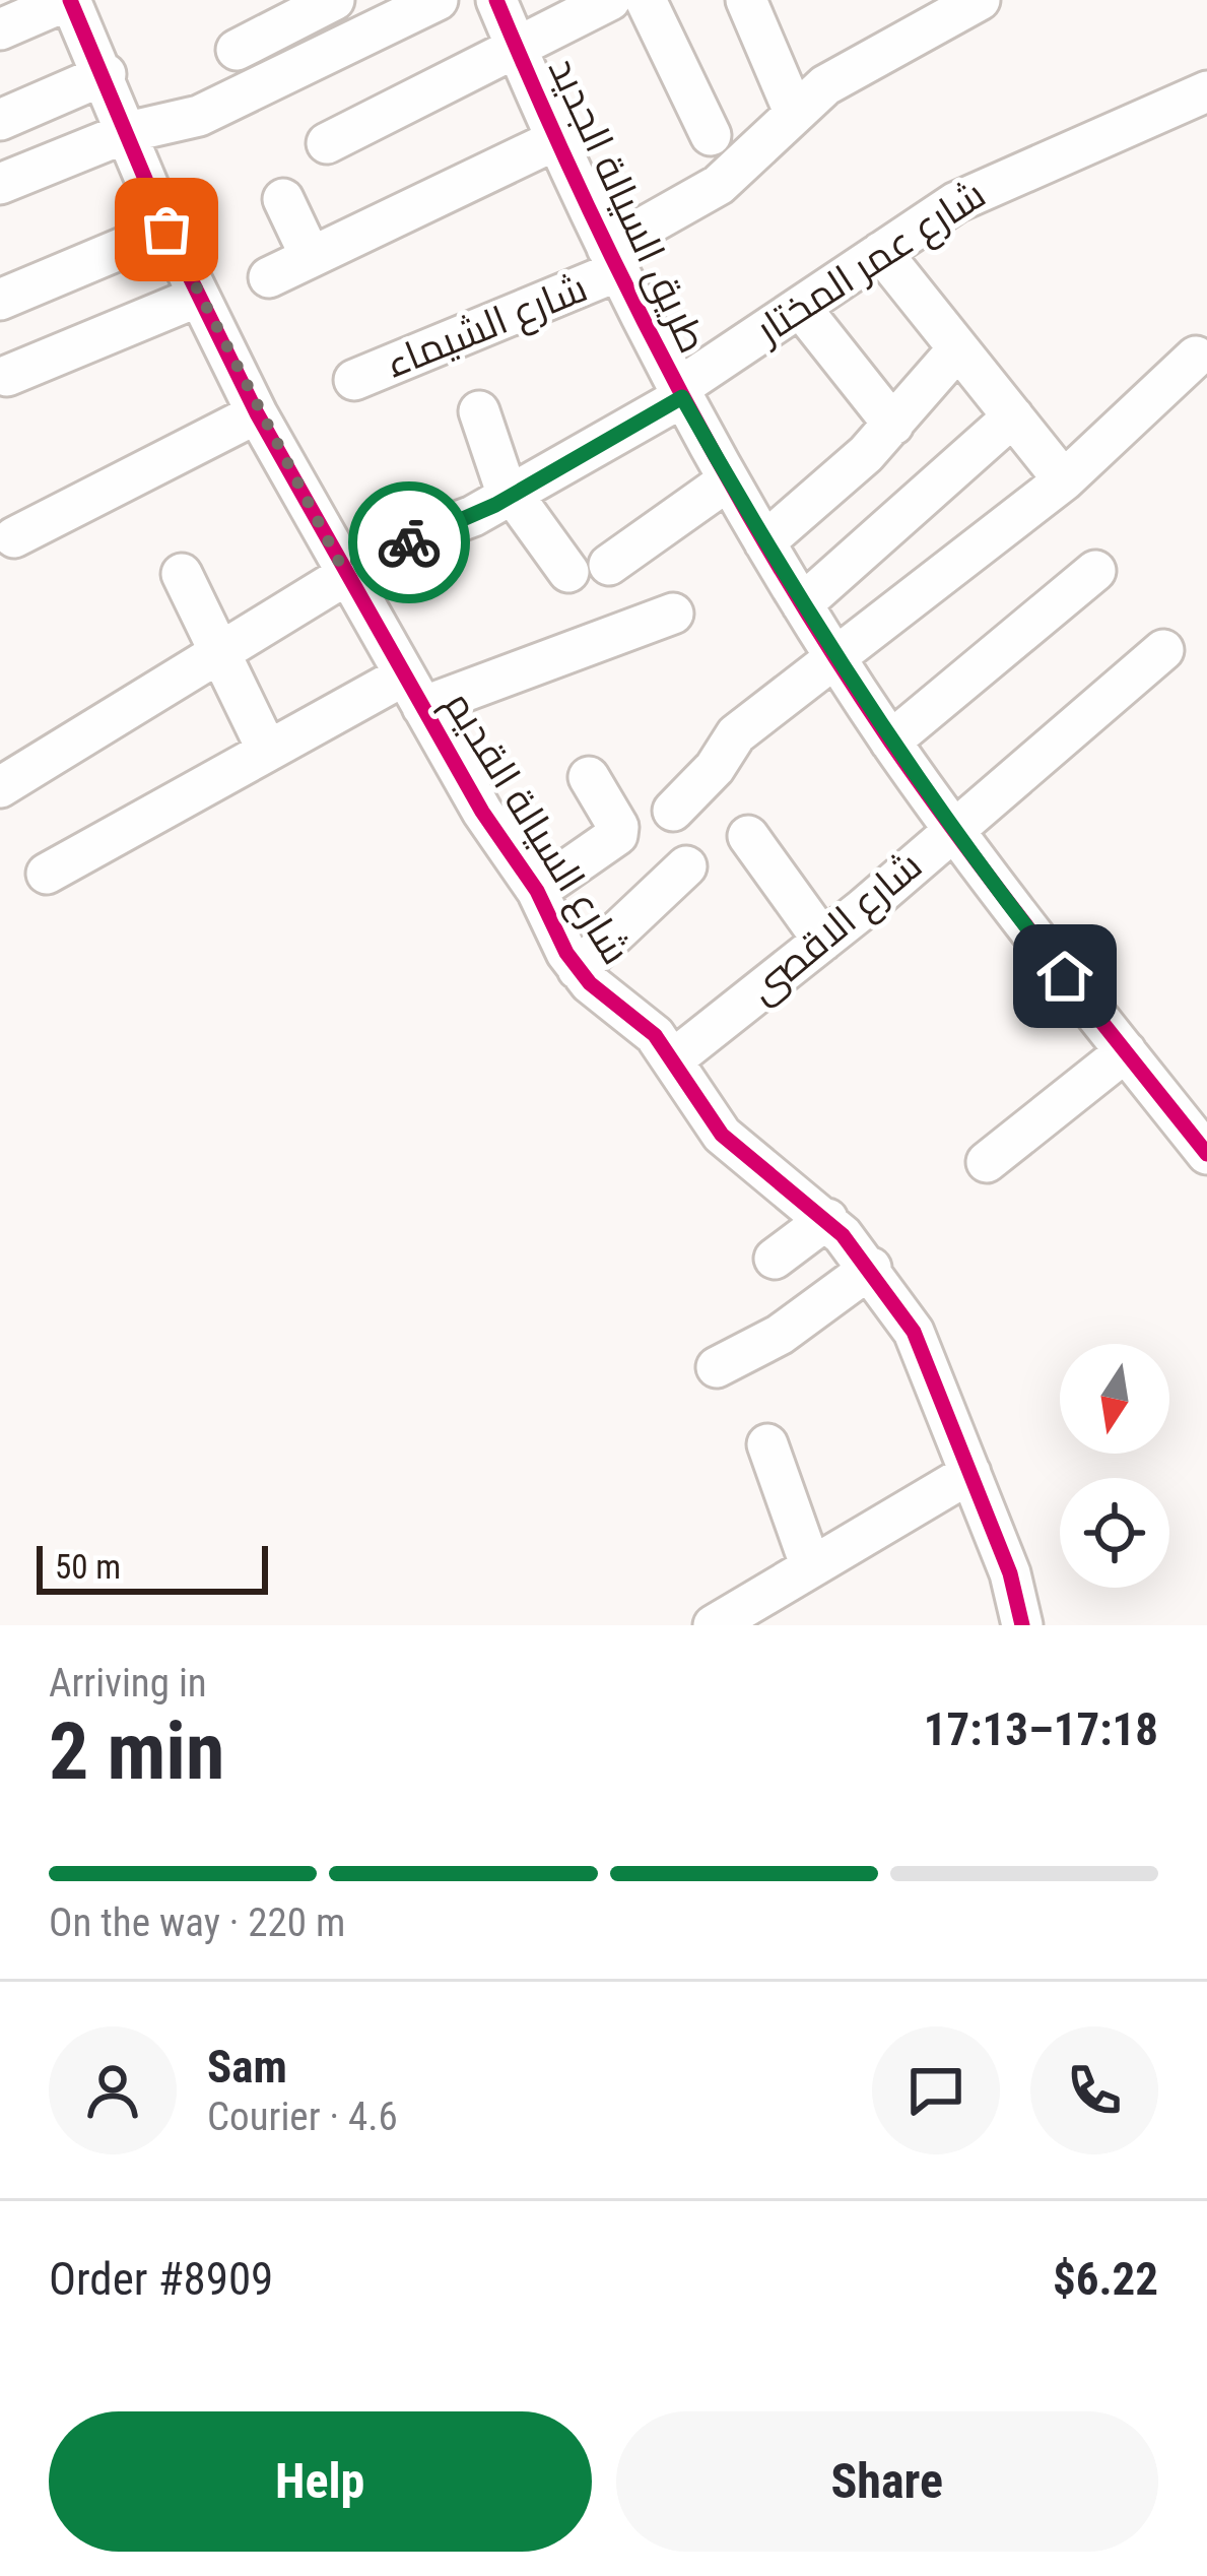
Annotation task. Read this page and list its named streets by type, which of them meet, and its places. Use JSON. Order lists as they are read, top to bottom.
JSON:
{
  "streets": {
    "street": [
      "طريق السيالة الجديد",
      "شارع عمر المختار",
      "شارع الشيماء",
      "شارع السيالة القديم",
      "شارع الاقصى"
    ]
  },
  "crossings": [
    ["طريق السيالة الجديد", "شارع عمر المختار"],
    ["طريق السيالة الجديد", "شارع الشيماء"],
    ["طريق السيالة الجديد", "شارع الاقصى"],
    ["شارع عمر المختار", "شارع السيالة القديم"],
    ["شارع السيالة القديم", "شارع الاقصى"]
  ],
  "scale_bar": "50 m",
  "north": "bottom",
  "page": {
    "scale": "50 m",
    "heading": ["2 min", "Arriving in", "17:13–17:18"],
    "panel": [
      "Sam",
      "Courier · 4.6",
      "Order #8909",
      "$6.22"
    ],
    "bar": "On the way · 220 m",
    "buttons": ["Help", "Share"]
  }
}
